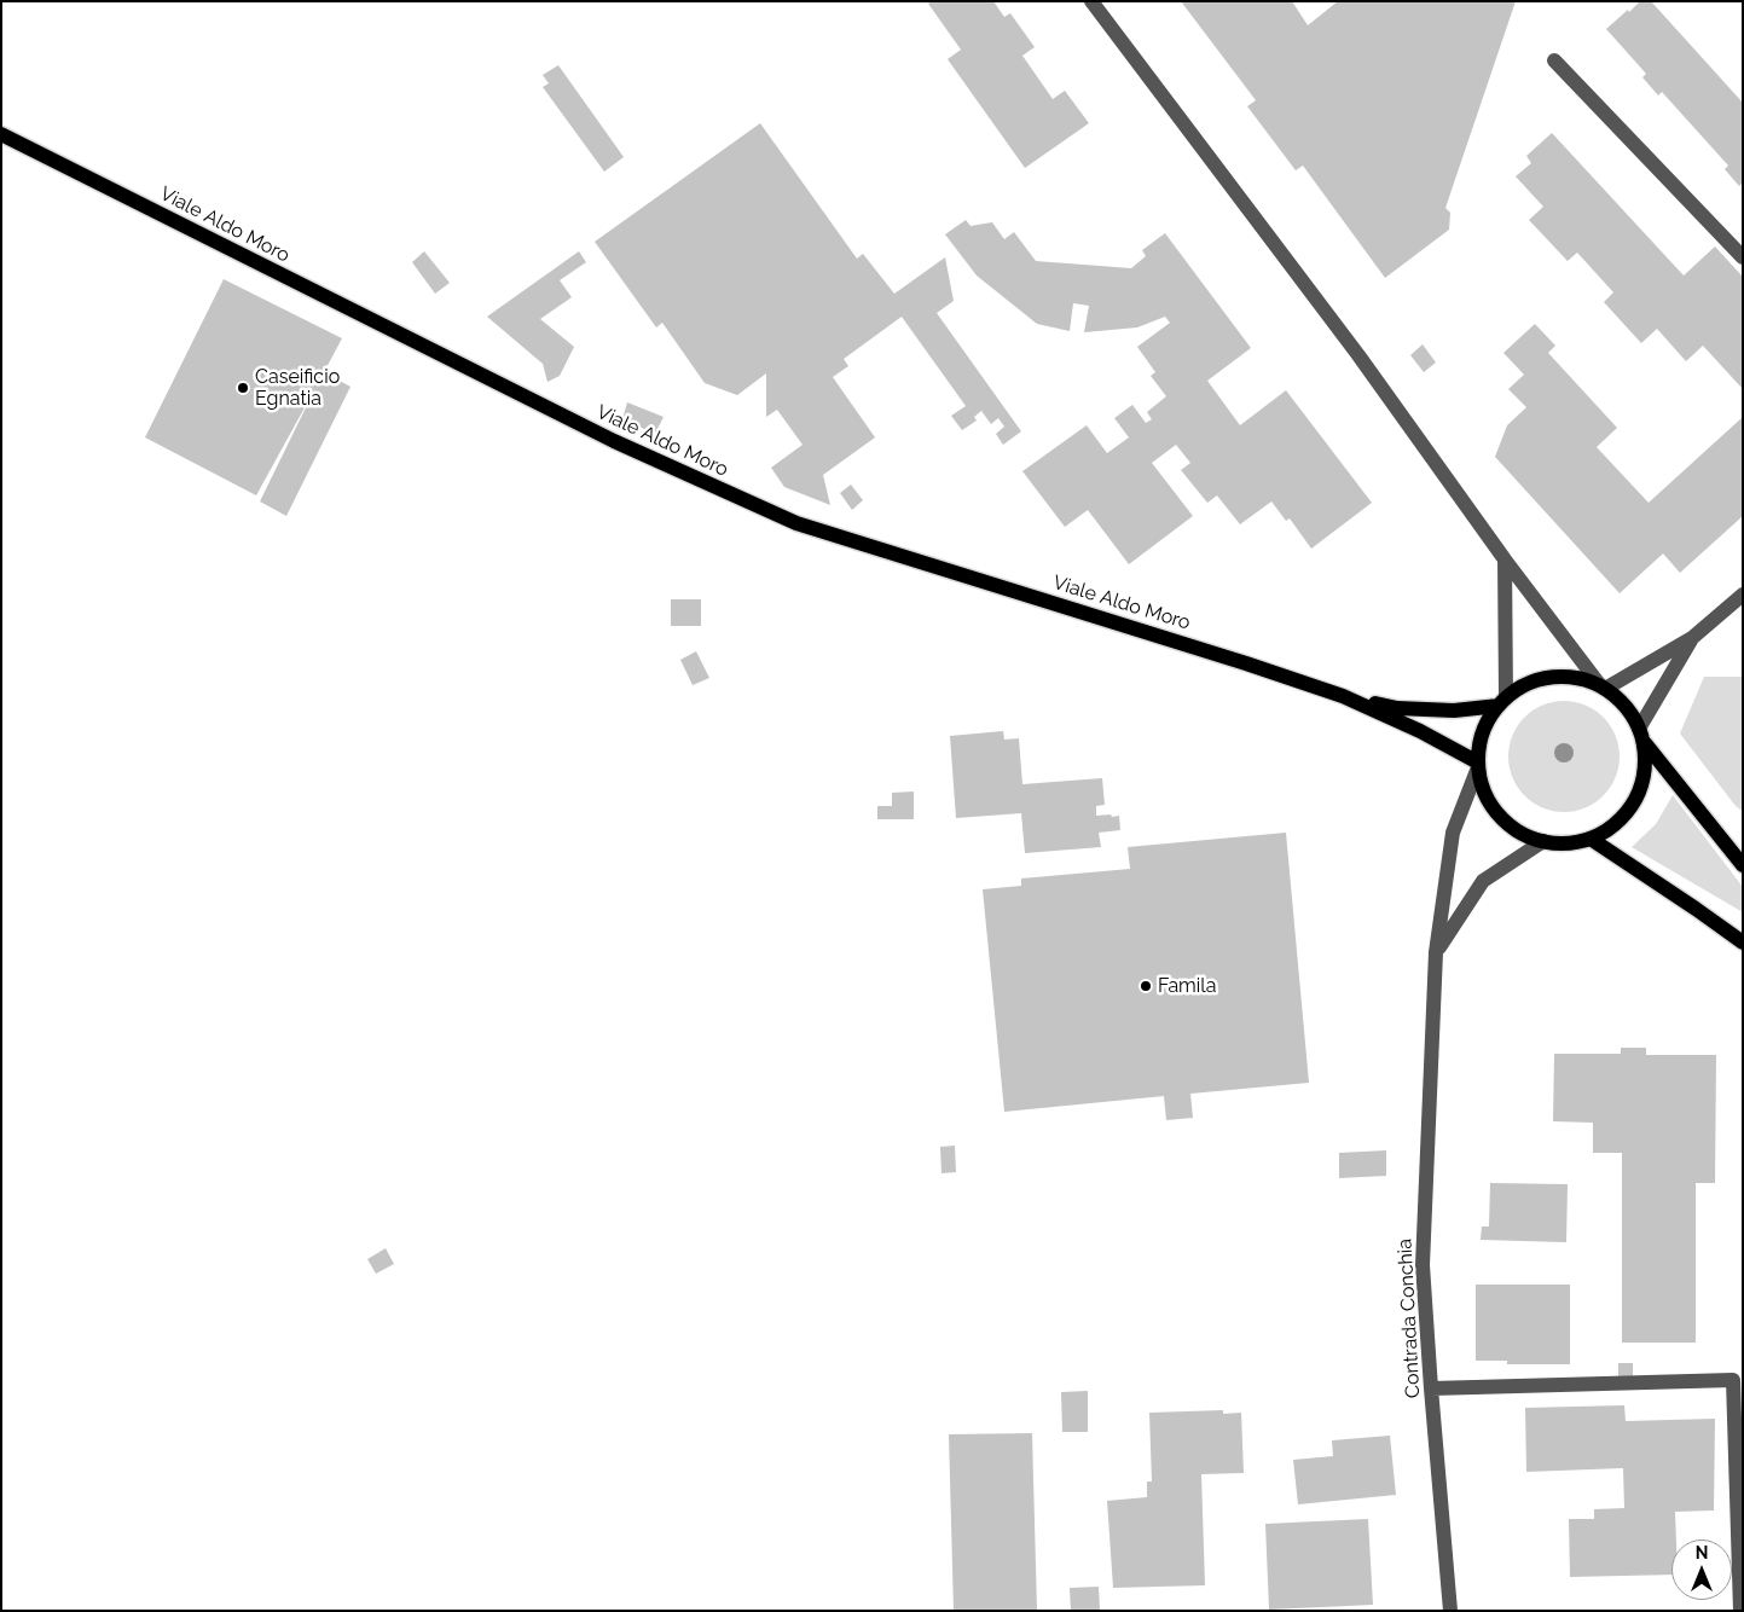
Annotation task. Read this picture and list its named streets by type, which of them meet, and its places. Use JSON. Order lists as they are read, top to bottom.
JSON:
{
  "streets": {
    "main road": ["Viale Aldo Moro"],
    "street": ["Contrada Conchia"]
  },
  "crossings": [
    ["Viale Aldo Moro", "Contrada Conchia"]
  ],
  "places": ["Caseificio Egnatia", "Famila"],
  "north": "top"
}
